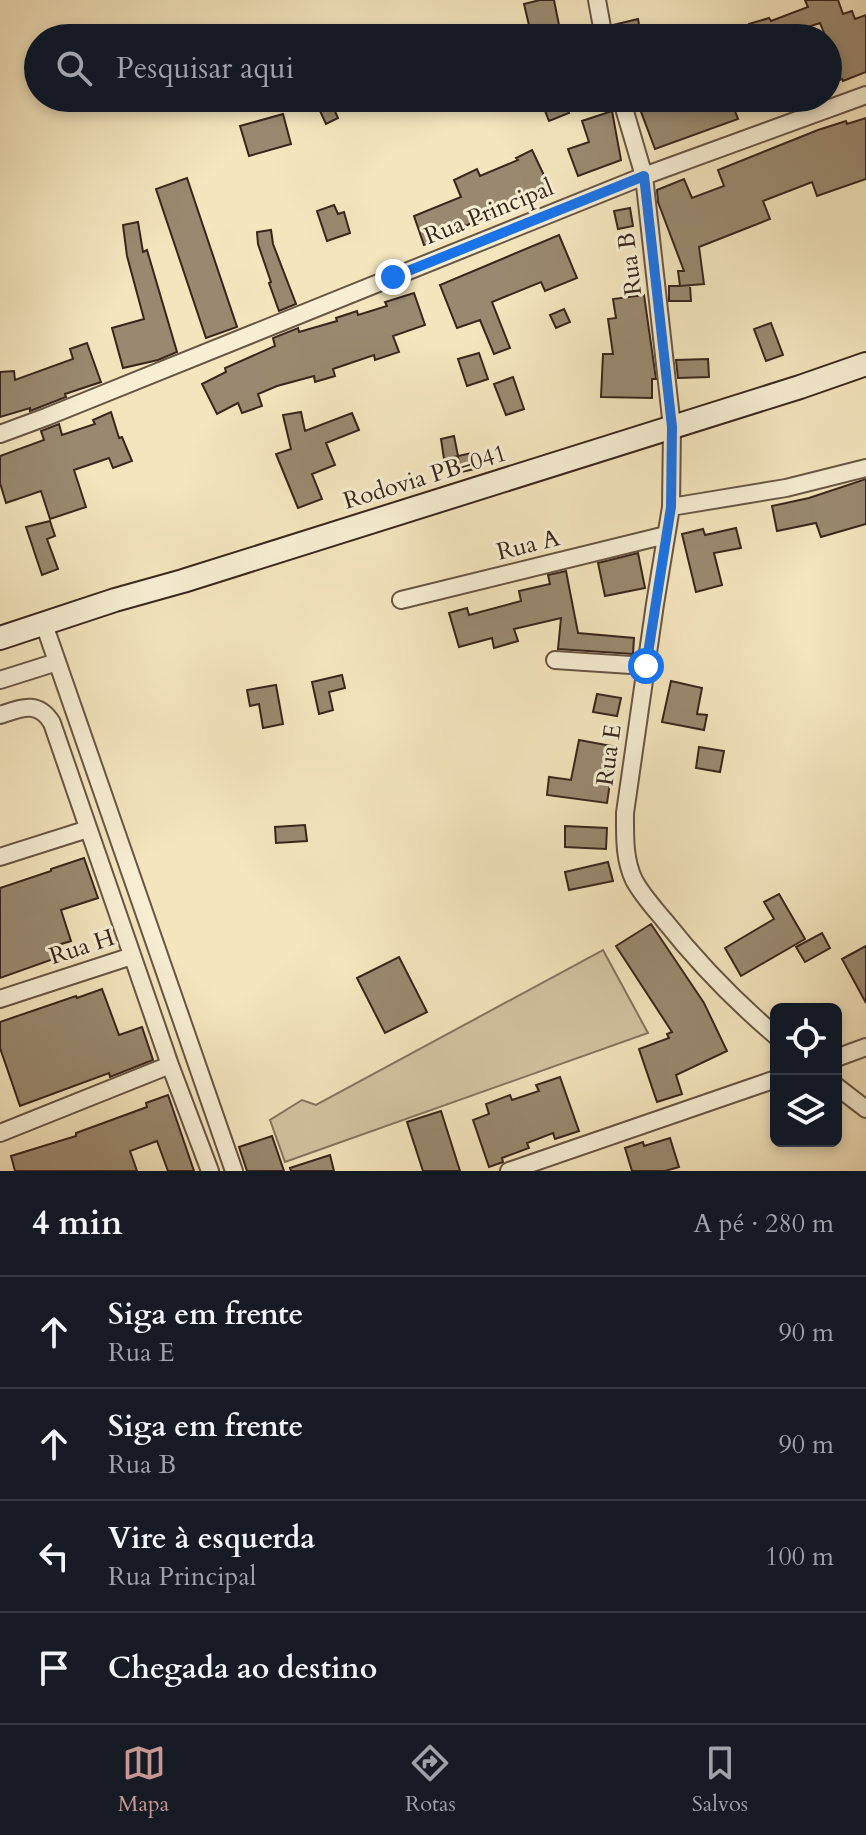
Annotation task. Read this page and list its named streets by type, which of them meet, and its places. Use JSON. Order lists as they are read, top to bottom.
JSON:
{
  "streets": {
    "main road": ["Rodovia PB-041"],
    "street": [
      "Rua Principal",
      "Rua B",
      "Rua A",
      "Rua E",
      "Rua H"
    ]
  },
  "crossings": [
    ["Rua Principal", "Rua B"],
    ["Rua B", "Rodovia PB-041"],
    ["Rua B", "Rua E"],
    ["Rodovia PB-041", "Rua E"],
    ["Rua A", "Rua E"]
  ],
  "page": {
    "search": "Pesquisar aqui",
    "heading": ["4 min", "A pé · 280 m"],
    "list": [
      ["Siga em frente", "Rua E", "90 m"],
      ["Siga em frente", "Rua B", "90 m"],
      ["Vire à esquerda", "Rua Principal", "100 m"],
      "Chegada ao destino"
    ],
    "nav": ["Mapa", "Rotas", "Salvos"]
  }
}
